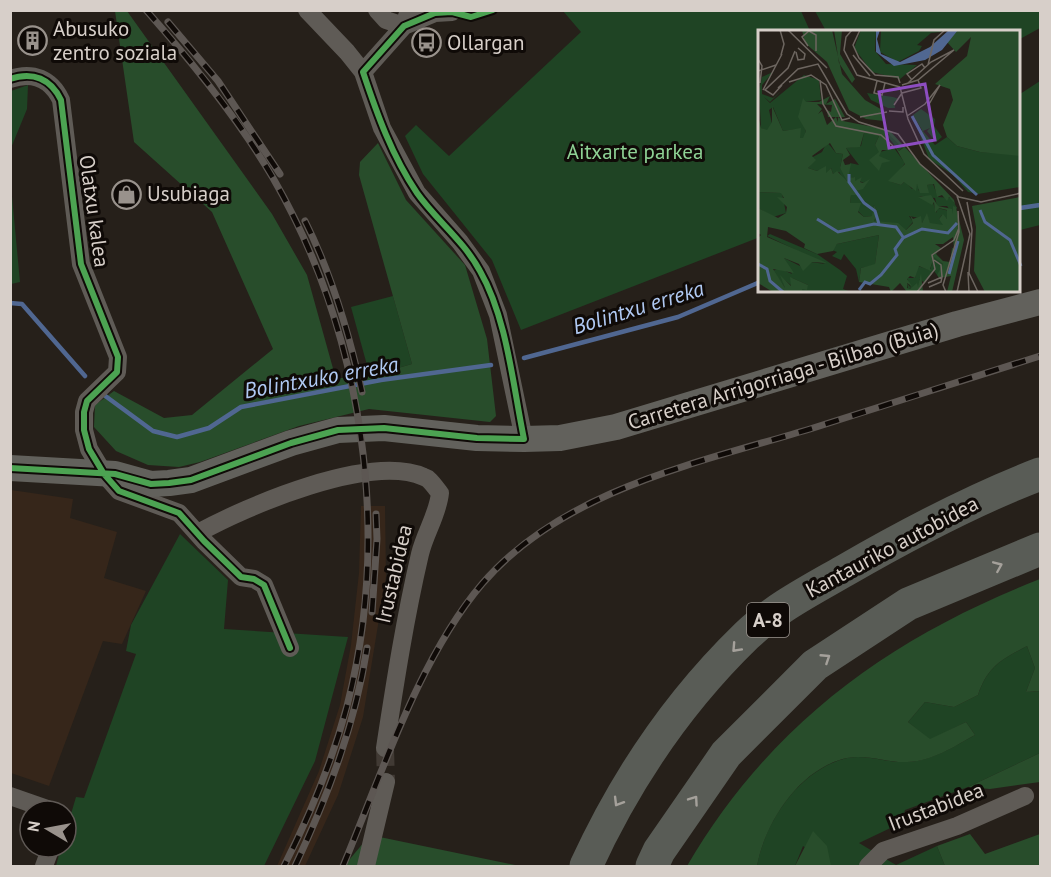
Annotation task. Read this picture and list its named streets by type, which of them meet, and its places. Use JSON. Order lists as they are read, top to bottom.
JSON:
{
  "streets": {
    "highway": ["Kantauriko autobidea", "A-8"],
    "street": ["Olatxu kalea", "Carretera Arrigorriaga - Bilbao (Buia)", "Irustabidea"]
  },
  "crossings": [
    ["Olatxu kalea", "Carretera Arrigorriaga - Bilbao (Buia)"]
  ],
  "water": ["Bolintxu erreka", "Bolintxuko erreka"],
  "parks": ["Aitxarte parkea"],
  "places": {
    "building": ["Abusuko zentro soziala"],
    "bus stop": ["Ollargan"],
    "shop": ["Usubiaga"]
  },
  "north": "left"
}
